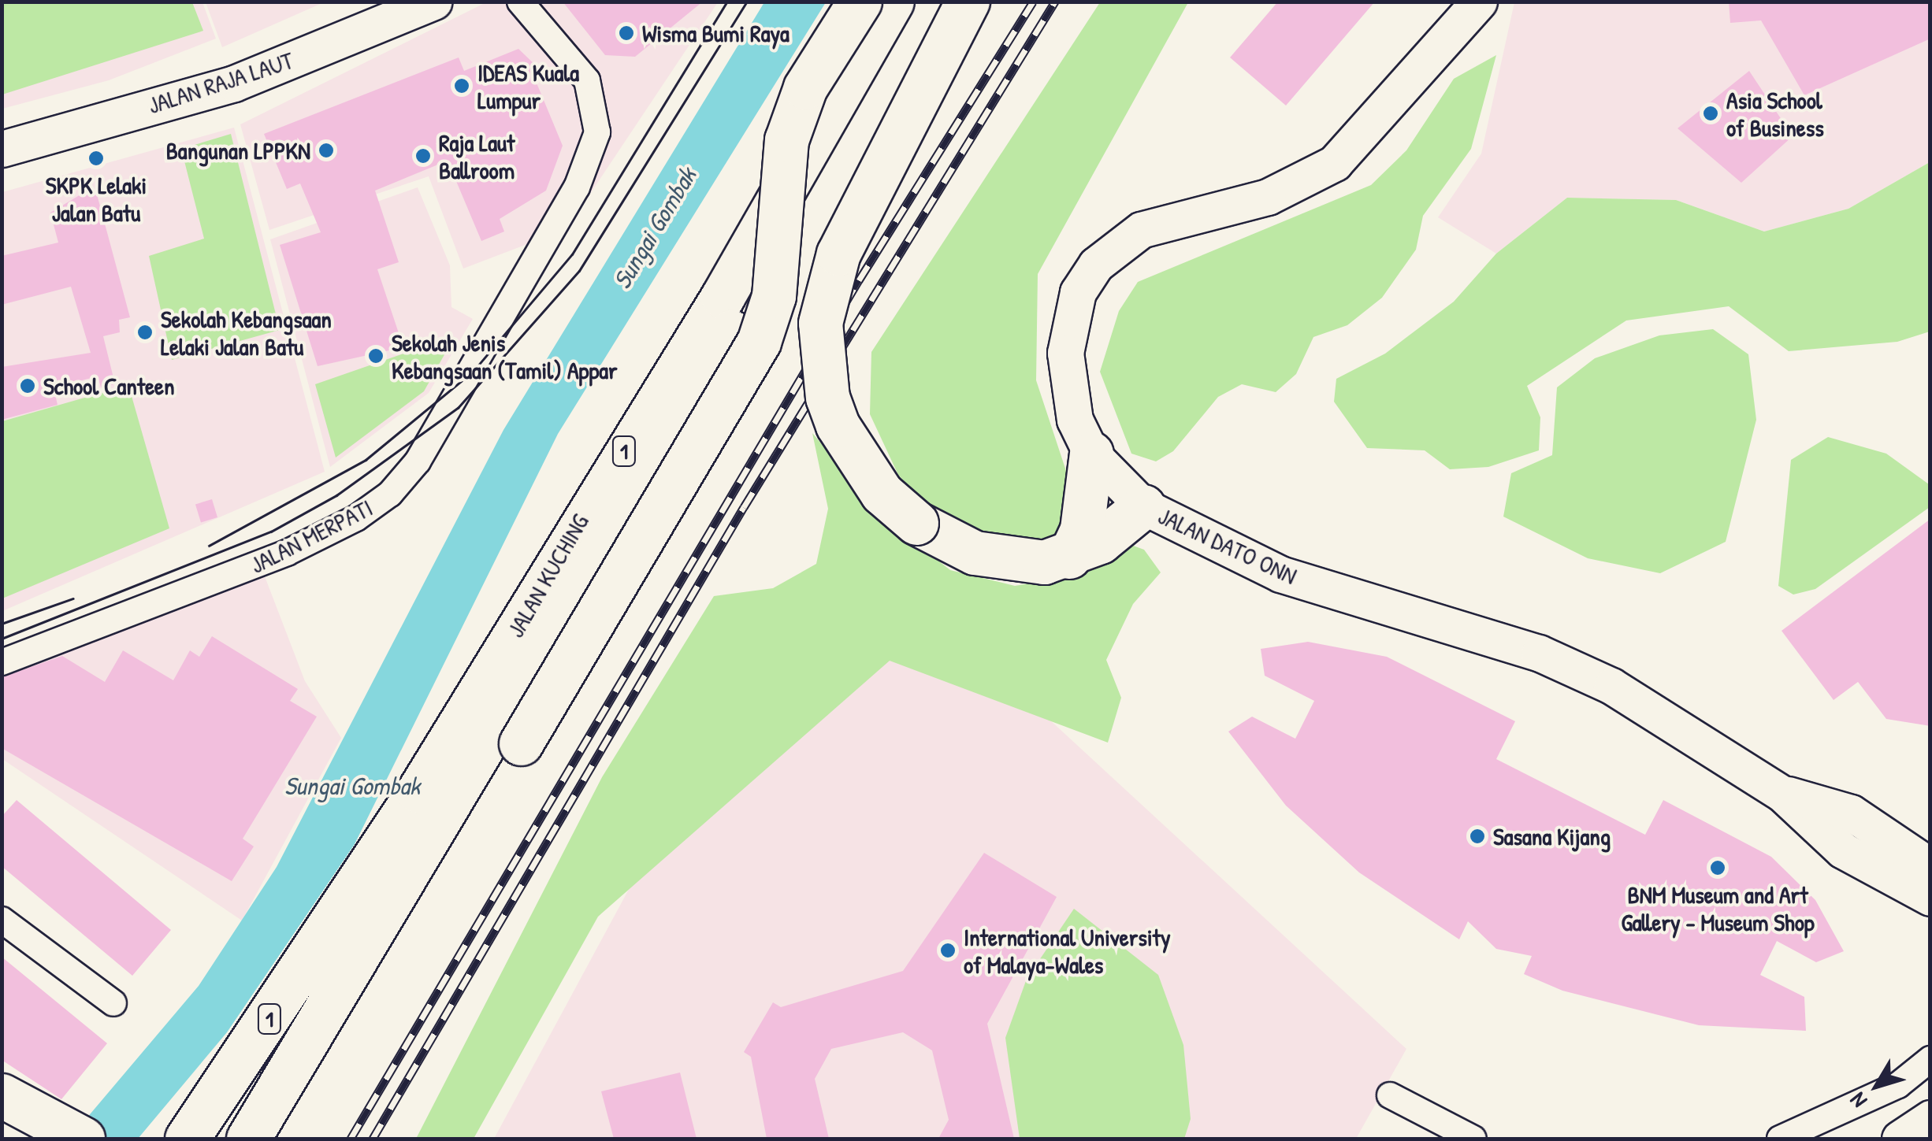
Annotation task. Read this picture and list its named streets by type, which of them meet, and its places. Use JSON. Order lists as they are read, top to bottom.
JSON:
{
  "streets": {
    "highway": ["1", "JALAN KUCHING"],
    "street": ["JALAN RAJA LAUT", "JALAN MERPATI", "JALAN DATO ONN"]
  },
  "water": ["Sungai Gombak"],
  "places": [
    "Wisma Bumi Raya",
    "IDEAS Kuala Lumpur",
    "Asia School of Business",
    "Bangunan LPPKN",
    "Raja Laut Ballroom",
    "SKPK Lelaki Jalan Batu",
    "Sekolah Kebangsaan Lelaki Jalan Batu",
    "Sekolah Jenis Kebangsaan (Tamil) Appar",
    "School Canteen",
    "Sasana Kijang",
    "BNM Museum and Art Gallery - Museum Shop",
    "International University of Malaya-Wales"
  ],
  "north": "bottom left"
}
